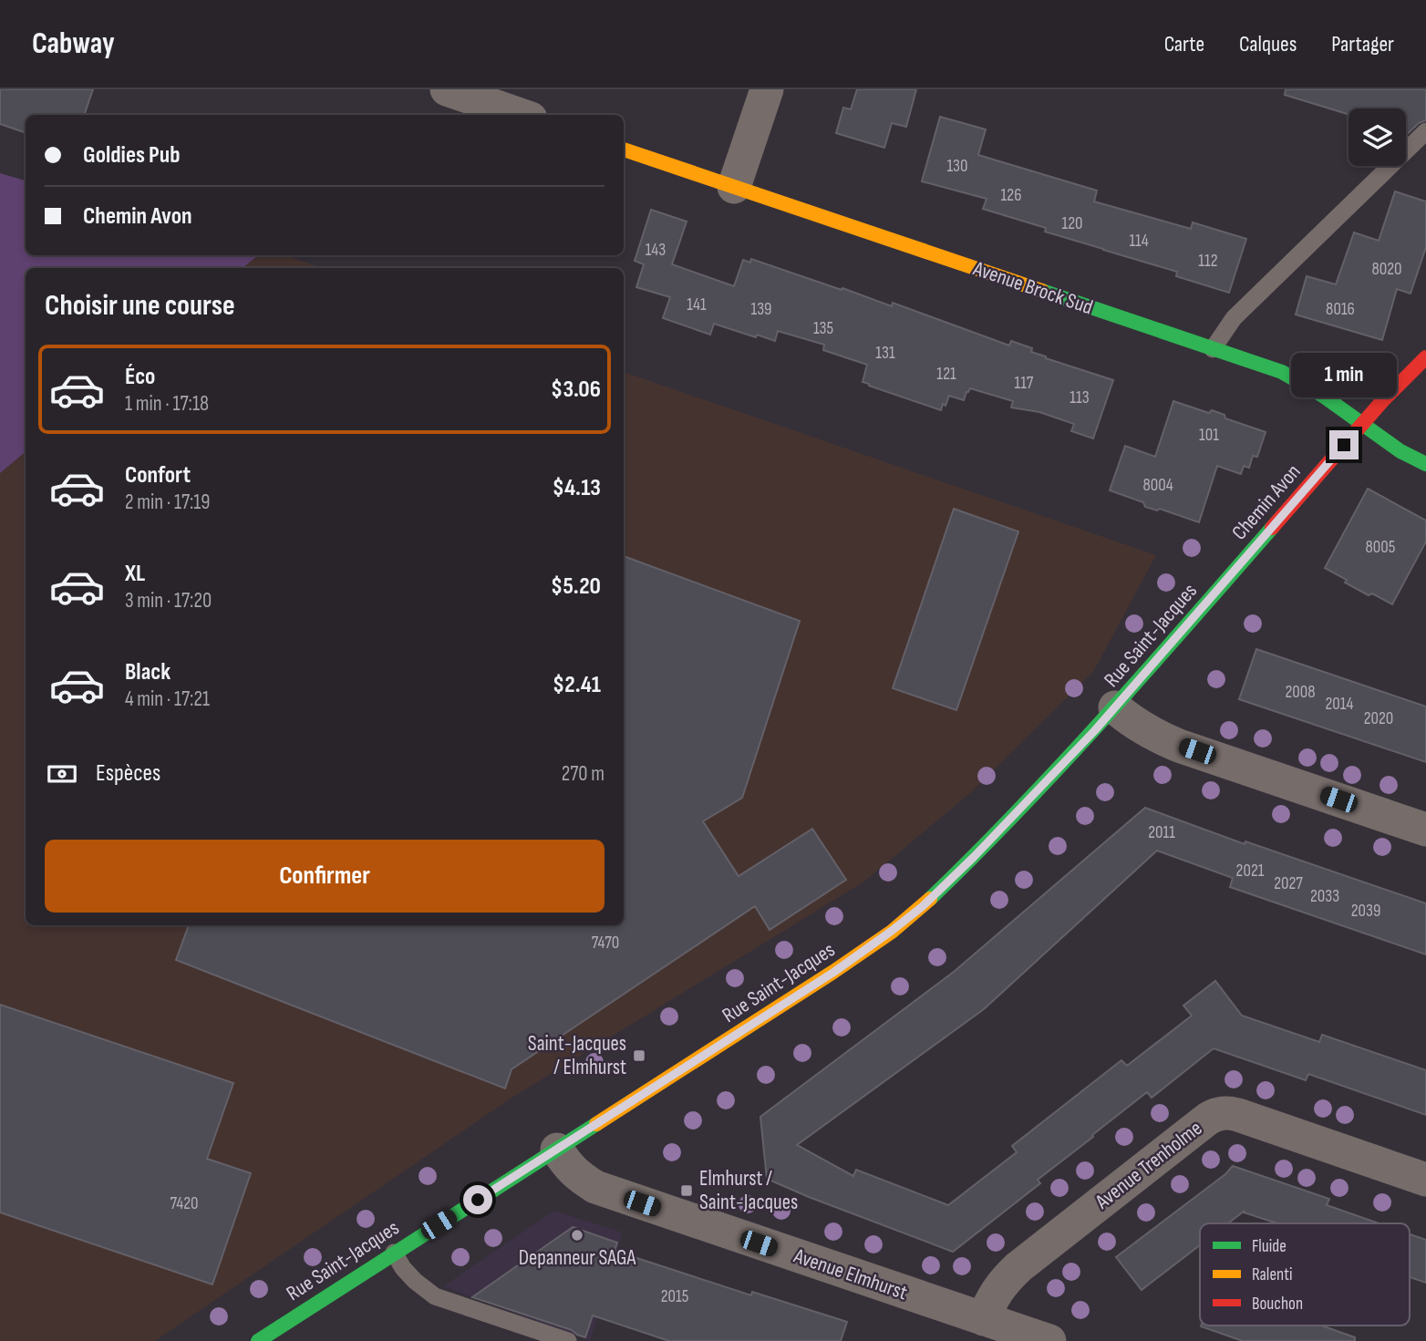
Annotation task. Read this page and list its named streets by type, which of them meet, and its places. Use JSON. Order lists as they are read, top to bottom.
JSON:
{
  "streets": {
    "main road": ["Avenue Brock Sud", "Chemin Avon", "Rue Saint-Jacques"],
    "street": ["Avenue Trenholme", "Avenue Elmhurst"]
  },
  "crossings": [
    ["Avenue Brock Sud", "Chemin Avon"],
    ["Chemin Avon", "Rue Saint-Jacques"],
    ["Rue Saint-Jacques", "Avenue Elmhurst"],
    ["Avenue Trenholme", "Avenue Elmhurst"]
  ],
  "places": {
    "transit": ["Saint-Jacques / Elmhurst", "Elmhurst / Saint-Jacques"],
    "other": ["Depanneur SAGA"]
  },
  "house_numbers": [
    "130",
    "126",
    "120",
    "114",
    "143",
    "112",
    "8020",
    "141",
    "139",
    "8016",
    "135",
    "131",
    "121",
    "117",
    "113",
    "101",
    "8004",
    "8005",
    "2008",
    "2014",
    "2020",
    "2011",
    "2021",
    "2027",
    "2033",
    "2039",
    "7470",
    "7420",
    "2015"
  ],
  "legend": ["Fluide", "Ralenti", "Bouchon"],
  "page": {
    "header": "Cabway",
    "nav": ["Carte", "Calques", "Partager"],
    "banner": ["Goldies Pub", "Chemin Avon"],
    "heading": "Choisir une course",
    "list": [
      {
        "name": "Éco",
        "note": "1 min · 17:18",
        "value": "$3.06"
      },
      {
        "name": "Confort",
        "note": "2 min · 17:19",
        "value": "$4.13"
      },
      {
        "name": "XL",
        "note": "3 min · 17:20",
        "value": "$5.20"
      },
      {
        "name": "Black",
        "note": "4 min · 17:21",
        "value": "$2.41"
      }
    ],
    "bubble": "1 min",
    "pay": ["Espèces", "270 m"],
    "buttons": "Confirmer"
  }
}
